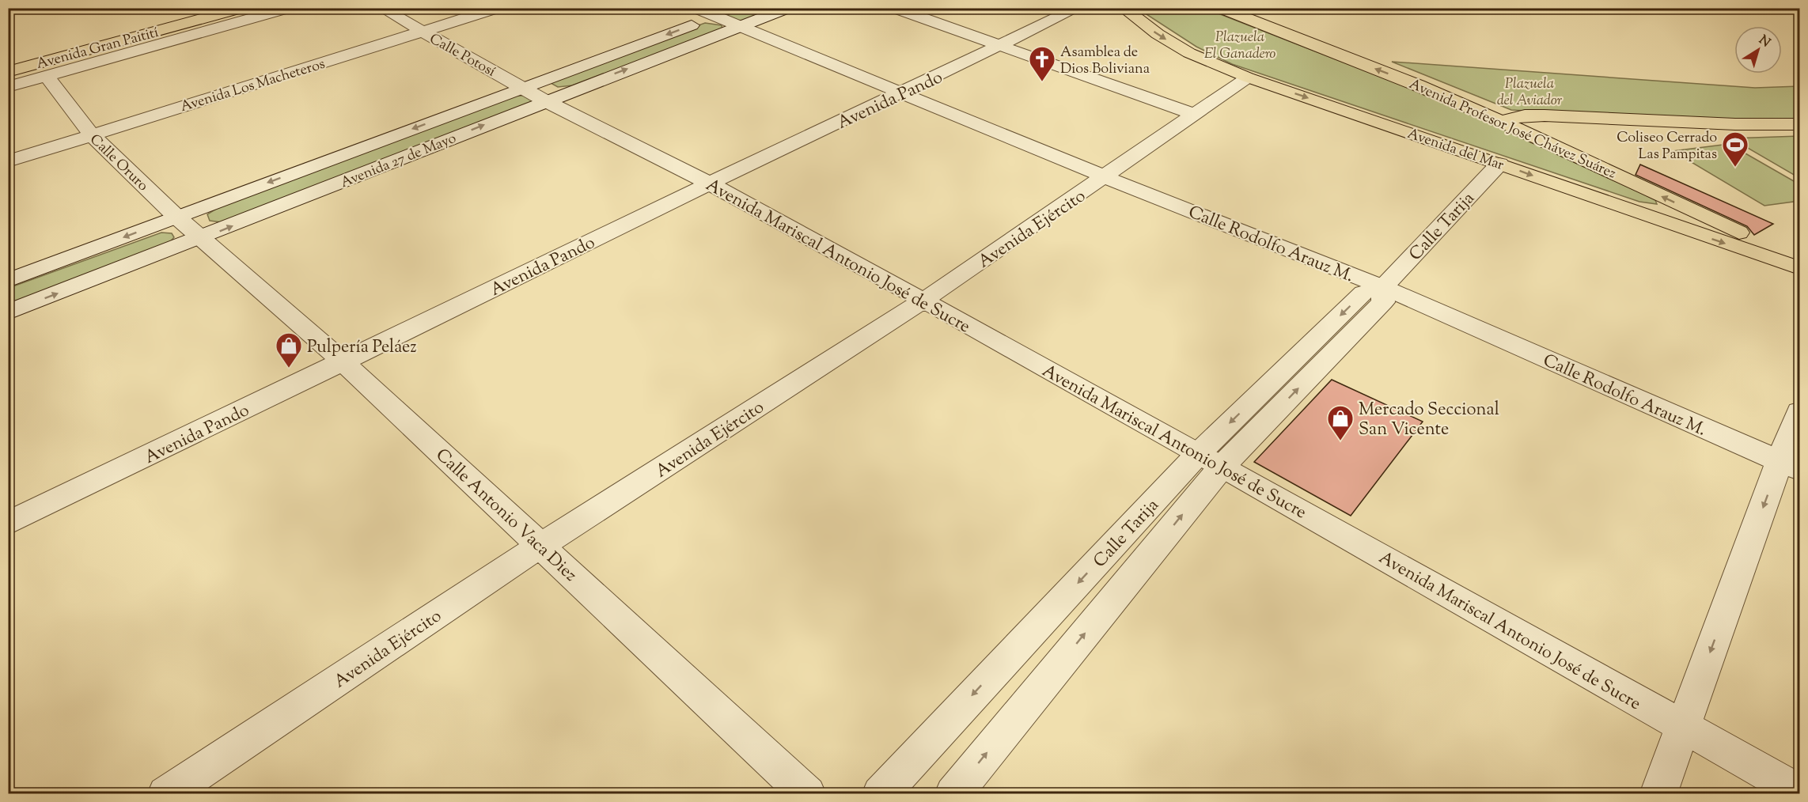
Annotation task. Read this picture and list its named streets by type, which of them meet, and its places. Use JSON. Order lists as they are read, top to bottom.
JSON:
{
  "streets": {
    "main road": ["Avenida Gran Paitití", "Avenida Profesor José Chávez Suárez", "Avenida del Mar"],
    "street": [
      "Calle Potosí",
      "Avenida Los Macheteros",
      "Avenida Pando",
      "Avenida 27 de Mayo",
      "Calle Oruro",
      "Calle Tarija",
      "Avenida Ejército",
      "Calle Rodolfo Arauz M.",
      "Avenida Mariscal Antonio José de Sucre",
      "Calle Antonio Vaca Diez"
    ]
  },
  "crossings": [
    ["Calle Potosí", "Avenida Los Macheteros"],
    ["Calle Potosí", "Avenida 27 de Mayo"],
    ["Calle Potosí", "Avenida Mariscal Antonio José de Sucre"],
    ["Avenida Los Macheteros", "Calle Oruro"],
    ["Avenida Pando", "Calle Rodolfo Arauz M."],
    ["Avenida Pando", "Avenida Mariscal Antonio José de Sucre"],
    ["Avenida Pando", "Calle Antonio Vaca Diez"],
    ["Avenida del Mar", "Calle Tarija"],
    ["Avenida del Mar", "Avenida Ejército"],
    ["Avenida 27 de Mayo", "Calle Oruro"],
    ["Avenida 27 de Mayo", "Calle Rodolfo Arauz M."],
    ["Avenida 27 de Mayo", "Avenida Mariscal Antonio José de Sucre"],
    ["Avenida 27 de Mayo", "Calle Antonio Vaca Diez"],
    ["Calle Oruro", "Calle Antonio Vaca Diez"],
    ["Calle Tarija", "Calle Rodolfo Arauz M."],
    ["Calle Tarija", "Avenida Mariscal Antonio José de Sucre"],
    ["Avenida Ejército", "Calle Rodolfo Arauz M."],
    ["Avenida Ejército", "Avenida Mariscal Antonio José de Sucre"],
    ["Avenida Ejército", "Calle Antonio Vaca Diez"]
  ],
  "parks": ["Plazuela El Ganadero", "Plazuela del Aviador"],
  "places": {
    "church": ["Asamblea de Dios Boliviana"],
    "sports": ["Coliseo Cerrado Las Pampitas"],
    "shop": ["Pulpería Peláez", "Mercado Seccional San Vicente"]
  },
  "north": "top right"
}
